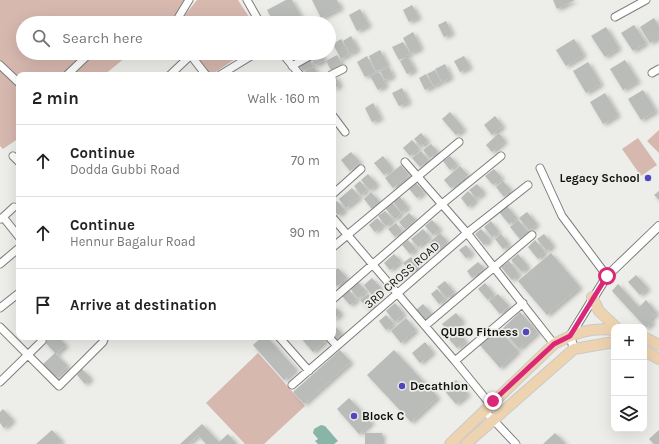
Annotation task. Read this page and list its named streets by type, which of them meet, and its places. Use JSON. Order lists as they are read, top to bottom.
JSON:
{
  "streets": {
    "street": ["3RD CROSS ROAD"]
  },
  "places": [
    "Legacy School",
    "QUBO Fitness",
    "Decathlon",
    "Block C"
  ],
  "page": {
    "search": "Search here",
    "heading": ["2 min", "Walk · 160 m"],
    "list": [
      ["Continue", "Dodda Gubbi Road", "70 m"],
      ["Continue", "Hennur Bagalur Road", "90 m"],
      "Arrive at destination"
    ],
    "map_buttons": ["+", "−"]
  }
}
